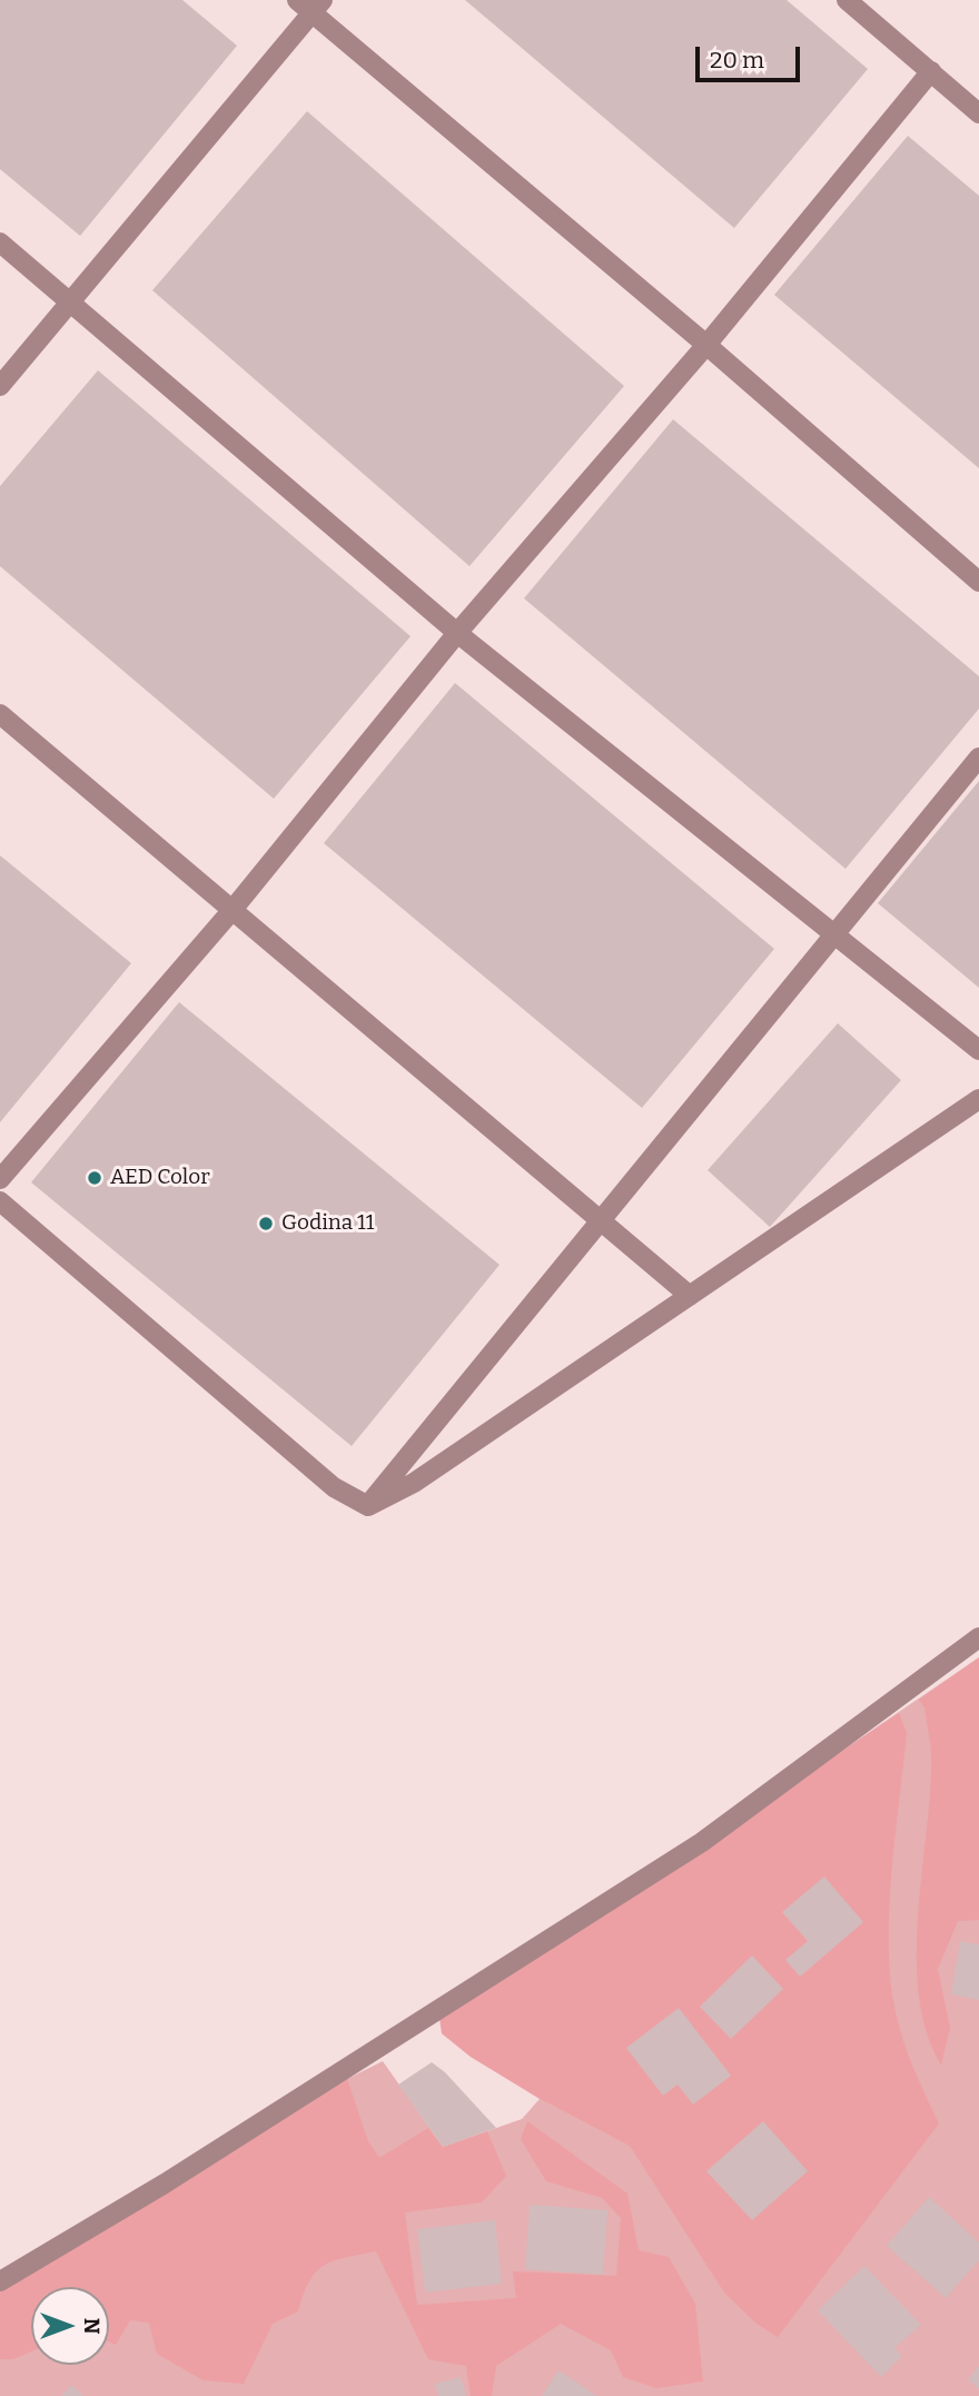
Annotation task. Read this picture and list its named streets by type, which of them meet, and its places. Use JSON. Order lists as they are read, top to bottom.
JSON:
{
  "places": ["AED Color", "Godina 11"],
  "scale_bar": "20 m",
  "north": "right"
}
